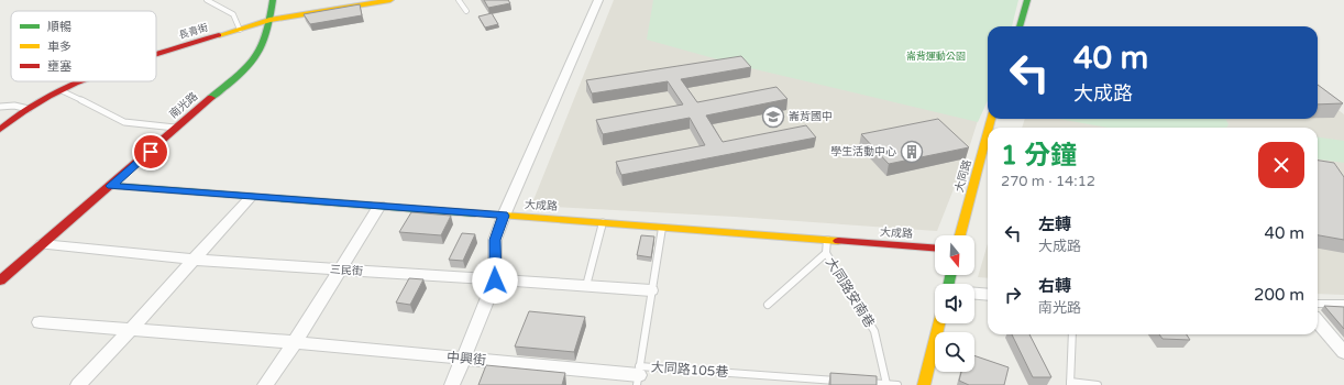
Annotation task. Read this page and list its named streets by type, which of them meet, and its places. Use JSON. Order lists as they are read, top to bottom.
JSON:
{
  "streets": {
    "street": [
      "長青街",
      "南光路",
      "大同路",
      "大成路",
      "三民街",
      "中興街"
    ],
    "lane": ["大同路安南巷", "大同路105巷"]
  },
  "crossings": [
    ["長青街", "南光路"],
    ["南光路", "大成路"],
    ["南光路", "三民街"],
    ["大成路", "大同路安南巷"],
    ["中興街", "大同路105巷"]
  ],
  "parks": ["崙背運動公園"],
  "places": {
    "school or university": ["崙背國中"],
    "building": ["學生活動中心"]
  },
  "legend": ["順暢", "車多", "壅塞"],
  "north": "bottom",
  "page": {
    "turn": ["40 m", "大成路"],
    "heading": ["1 分鐘", "270 m · 14:12"],
    "list": [
      {
        "name": "左轉",
        "note": "大成路",
        "value": "40 m"
      },
      {
        "name": "右轉",
        "note": "南光路",
        "value": "200 m"
      }
    ]
  }
}
